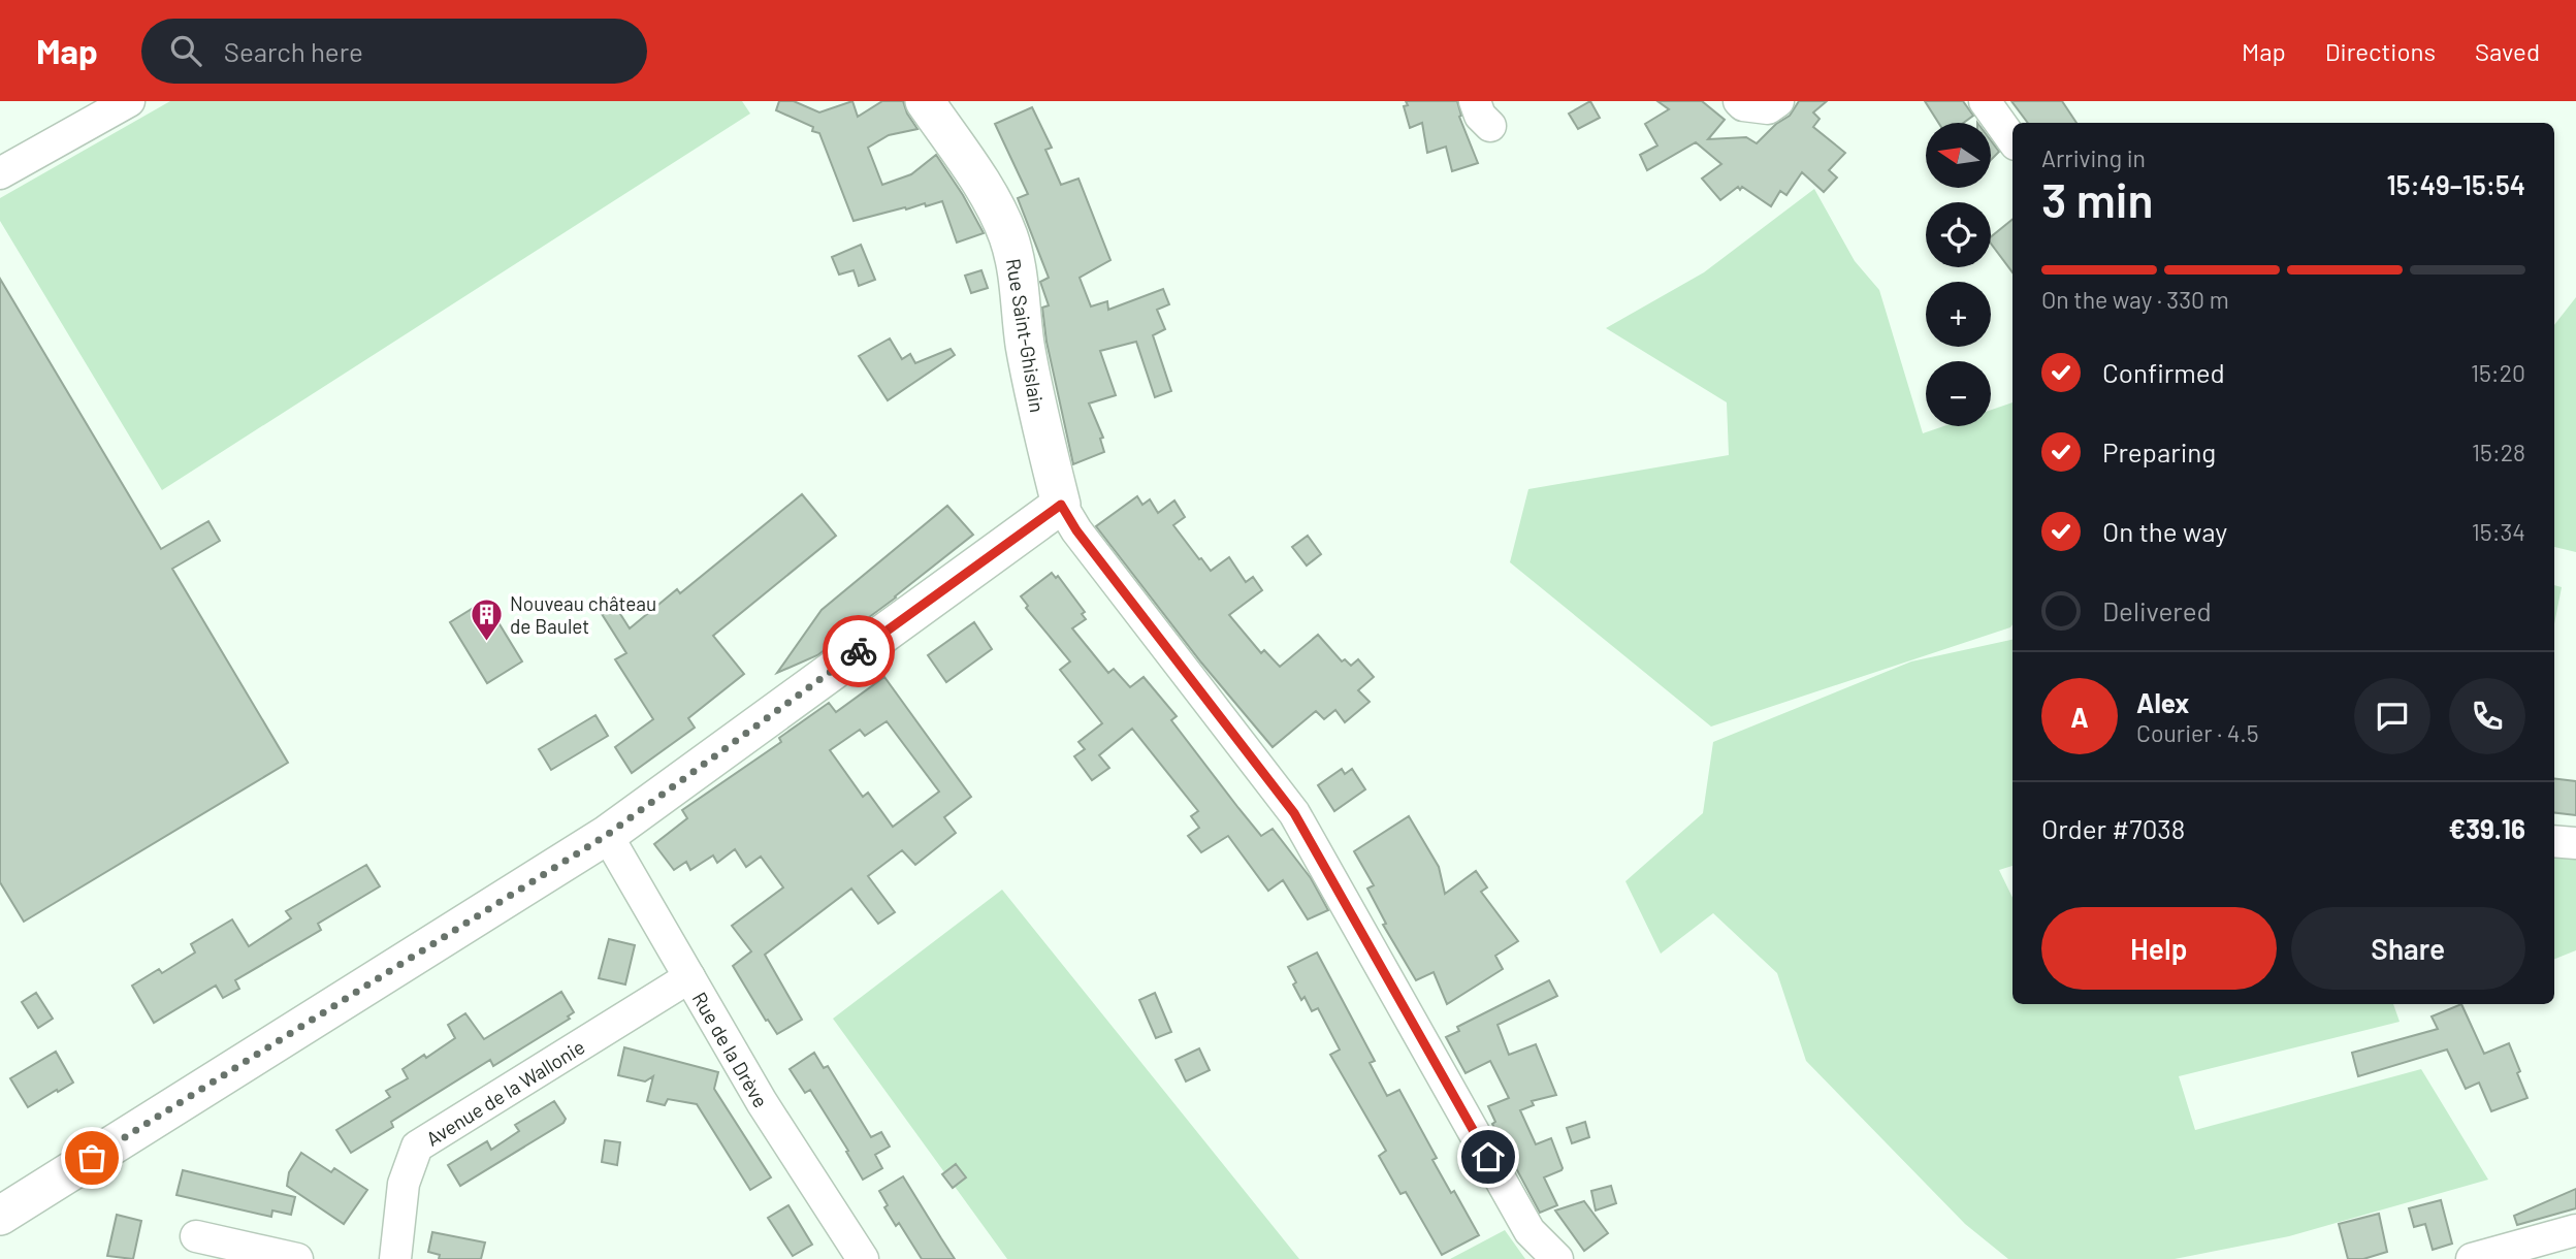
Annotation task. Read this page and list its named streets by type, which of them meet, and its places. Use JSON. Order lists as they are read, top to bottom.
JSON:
{
  "streets": {
    "main road": ["Rue Saint-Ghislain"],
    "street": ["Rue de la Drève", "Avenue de la Wallonie"]
  },
  "crossings": [
    ["Rue de la Drève", "Avenue de la Wallonie"]
  ],
  "places": {
    "building": ["Nouveau château de Baulet"]
  },
  "north": "left",
  "page": {
    "header": "Map",
    "search": "Search here",
    "nav": ["Map", "Directions", "Saved"],
    "map_buttons": ["+", "−"],
    "heading": ["3 min", "Arriving in", "15:49–15:54"],
    "panel": [
      "Alex",
      "Courier · 4.5",
      "Order #7038",
      "€39.16"
    ],
    "bar": "On the way · 330 m",
    "list": [
      ["Confirmed", "15:20"],
      ["Preparing", "15:28"],
      ["On the way", "15:34"],
      "Delivered"
    ],
    "round": "A",
    "buttons": ["Help", "Share"]
  }
}
